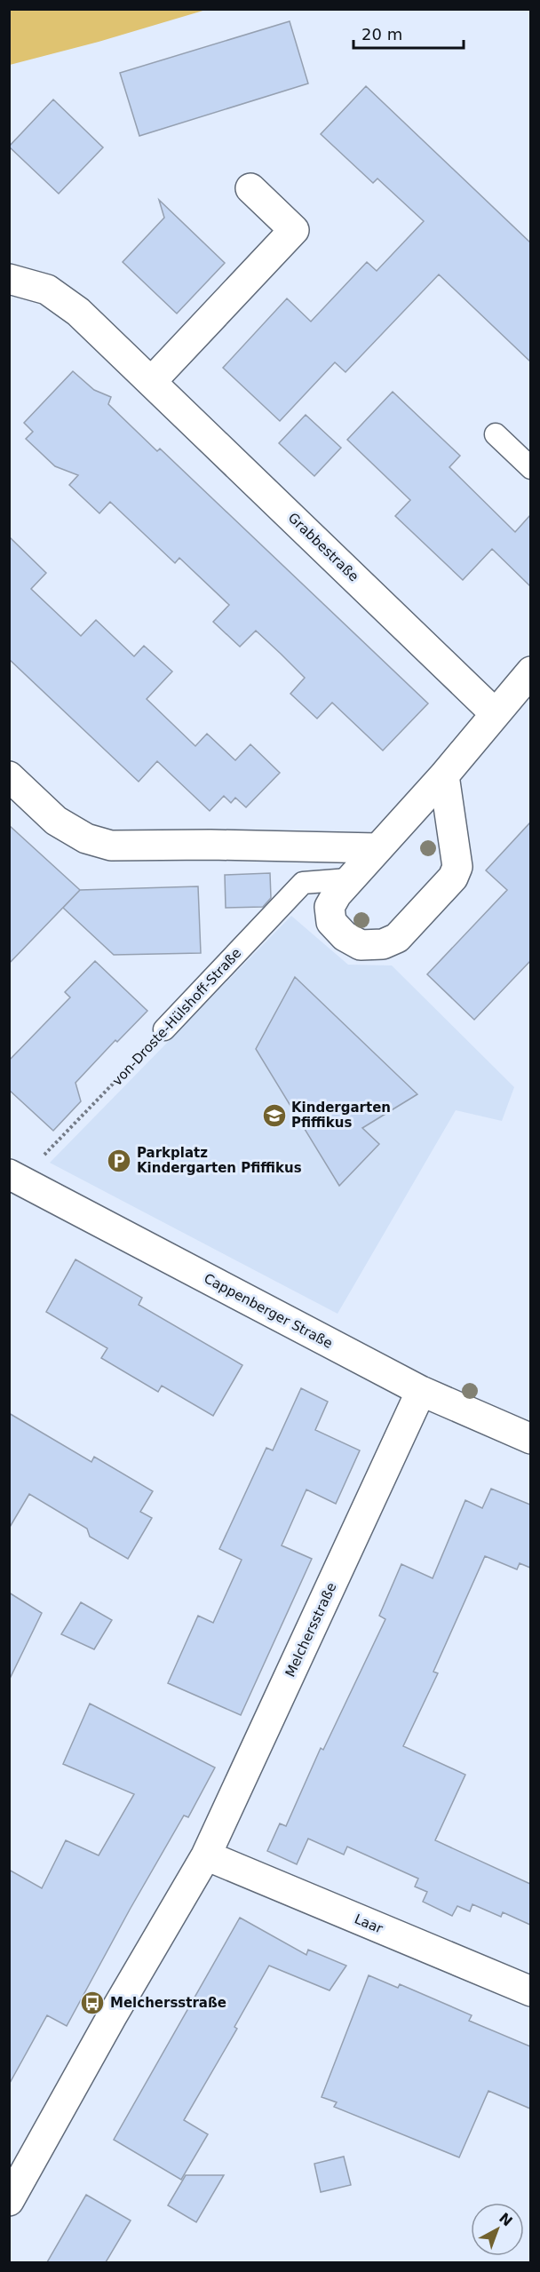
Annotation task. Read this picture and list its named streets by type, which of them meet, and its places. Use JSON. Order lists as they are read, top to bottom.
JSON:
{
  "streets": {
    "street": [
      "Grabbestraße",
      "Cappenberger Straße",
      "Melchersstraße",
      "Laar"
    ],
    "lane": ["von-Droste-Hülshoff-Straße"]
  },
  "crossings": [
    ["Cappenberger Straße", "Melchersstraße"],
    ["Melchersstraße", "Laar"]
  ],
  "places": {
    "school or university": ["Kindergarten Pfiffikus"],
    "parking": ["Parkplatz Kindergarten Pfiffikus"],
    "bus stop": ["Melchersstraße"]
  },
  "scale_bar": "20 m",
  "north": "top right"
}
